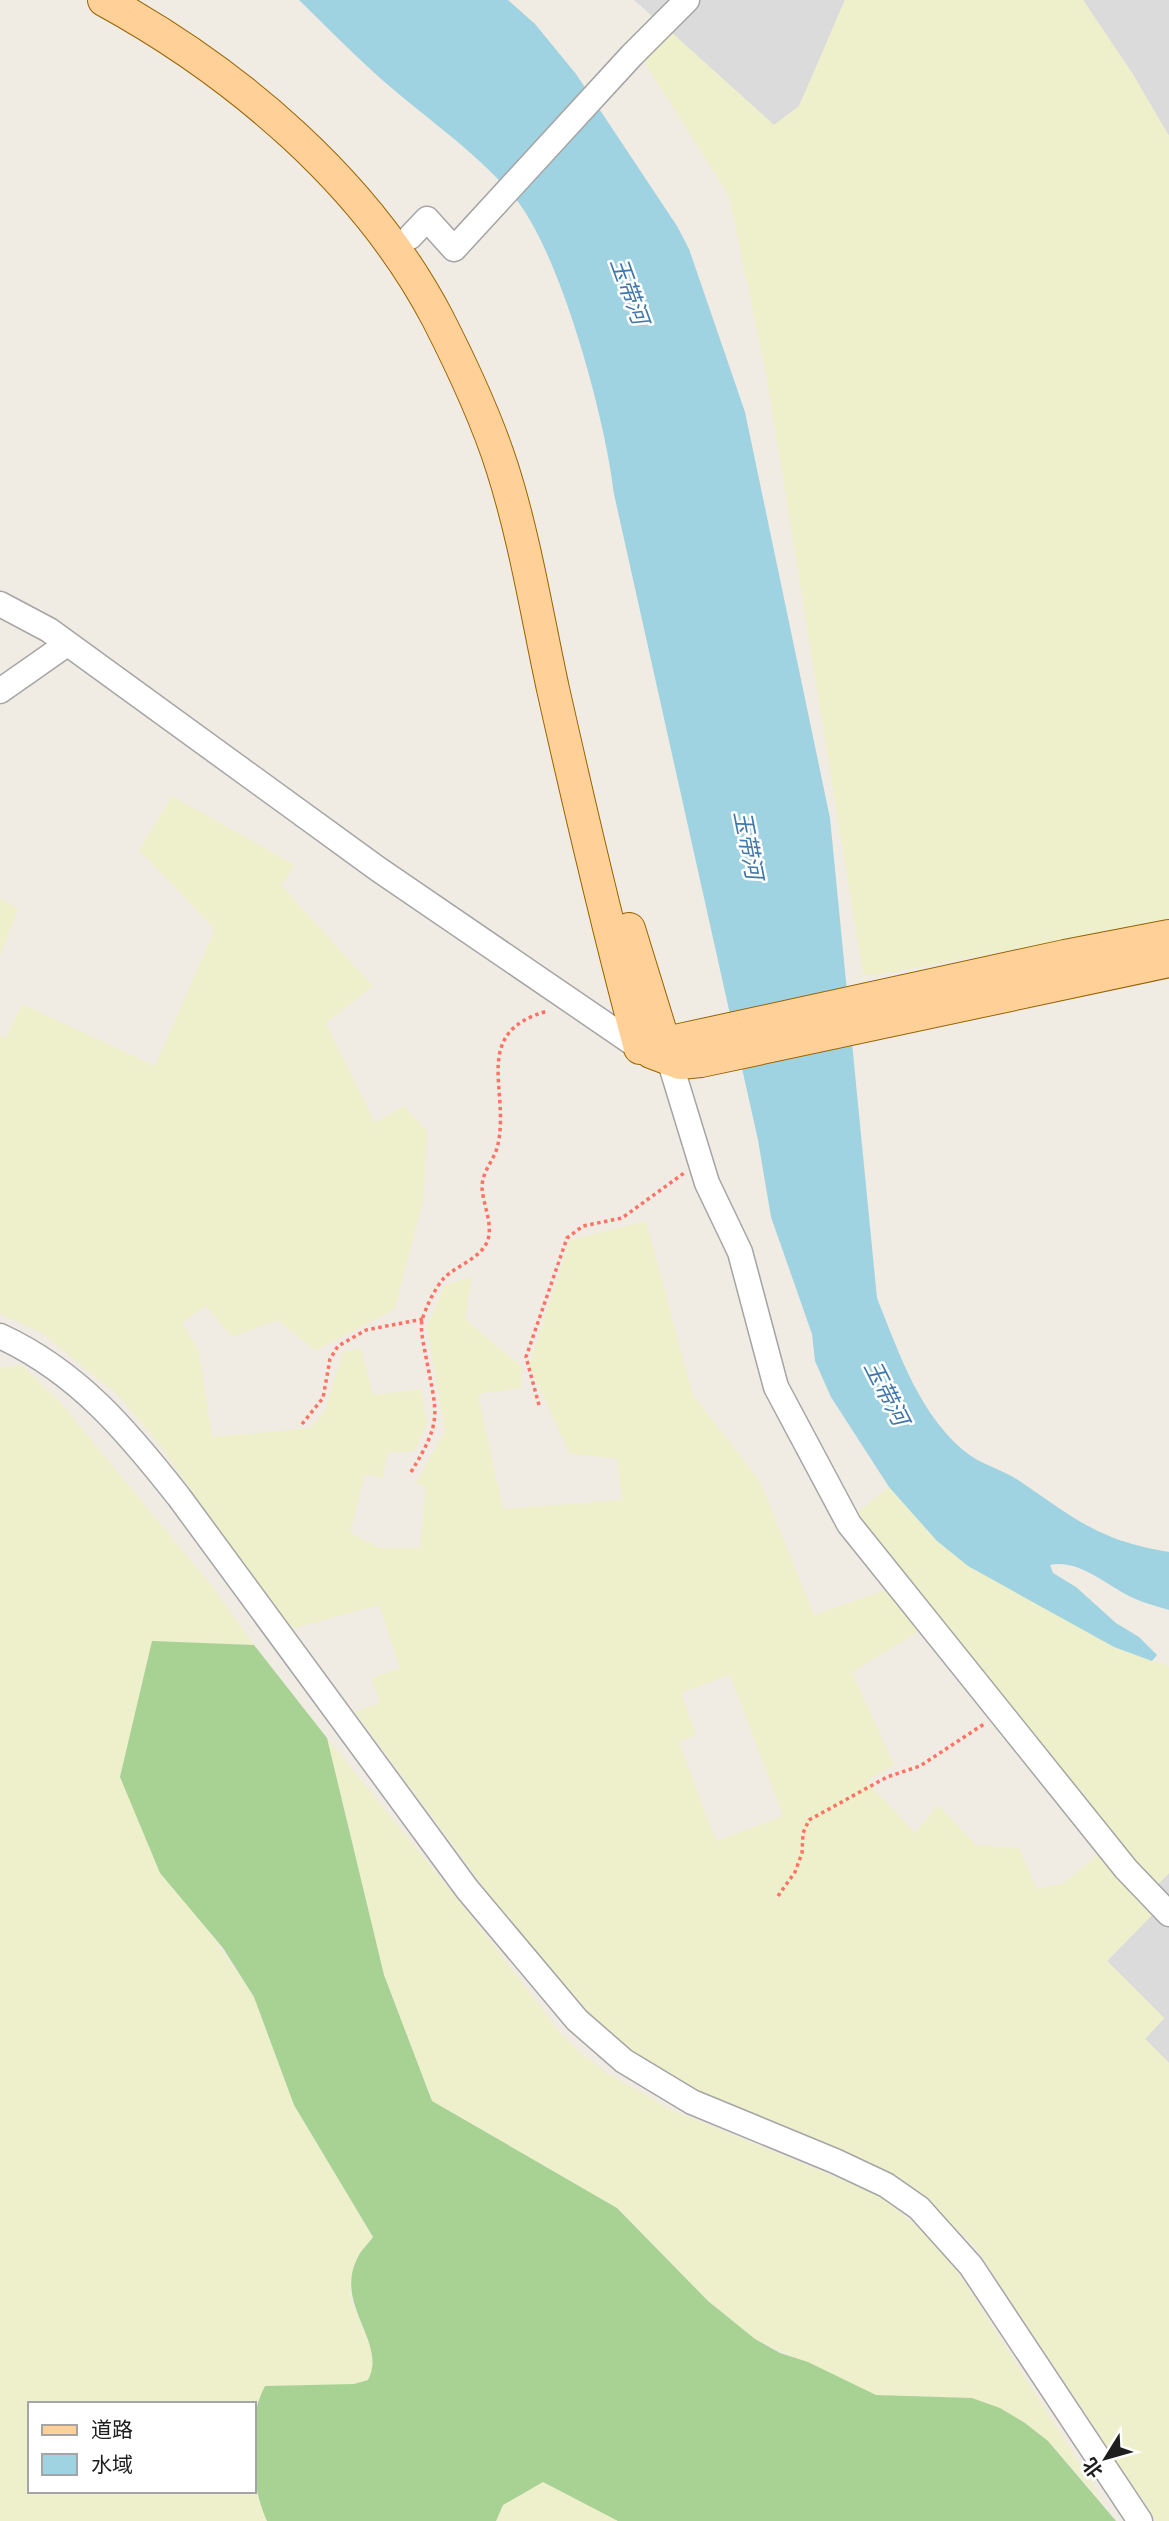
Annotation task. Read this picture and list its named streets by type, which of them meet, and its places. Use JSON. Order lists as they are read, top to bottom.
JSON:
{
  "water": ["玉带河"],
  "legend": ["道路", "水域"],
  "north": "bottom left"
}
